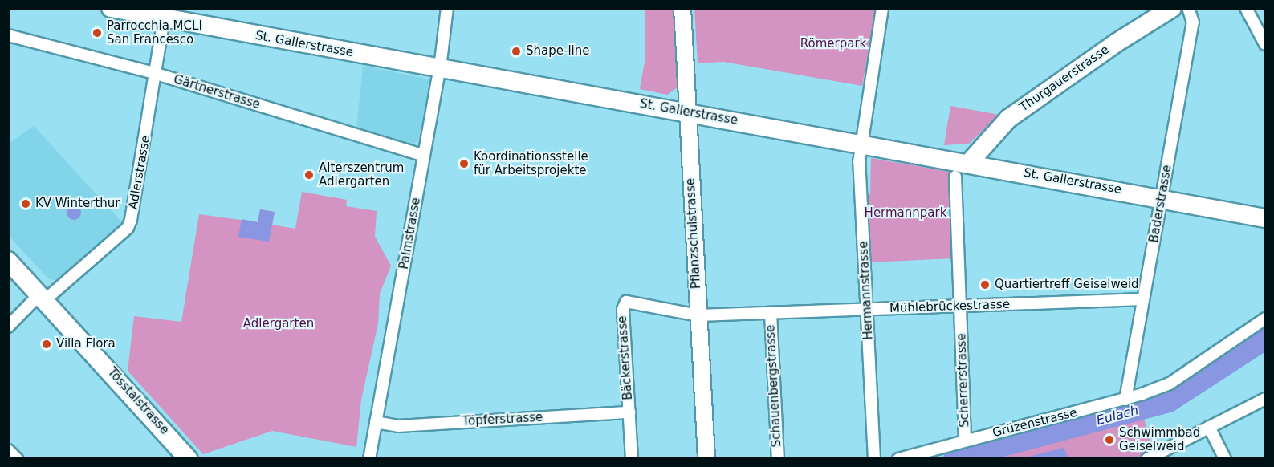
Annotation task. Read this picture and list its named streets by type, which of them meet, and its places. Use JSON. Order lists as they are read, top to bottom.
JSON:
{
  "streets": {
    "main road": ["St. Gallerstrasse", "Thurgauerstrasse", "Tösstalstrasse"],
    "street": [
      "Gärtnerstrasse",
      "Adlerstrasse",
      "Baderstrasse",
      "Palmstrasse",
      "Pflanzschulstrasse",
      "Hermannstrasse",
      "Mühlebrückestrasse",
      "Bäckerstrasse",
      "Scherrerstrasse",
      "Schauenbergstrasse",
      "Töpferstrasse",
      "Grüzenstrasse"
    ]
  },
  "crossings": [
    ["St. Gallerstrasse", "Thurgauerstrasse"],
    ["St. Gallerstrasse", "Adlerstrasse"],
    ["St. Gallerstrasse", "Baderstrasse"],
    ["St. Gallerstrasse", "Palmstrasse"],
    ["St. Gallerstrasse", "Pflanzschulstrasse"],
    ["St. Gallerstrasse", "Hermannstrasse"],
    ["Gärtnerstrasse", "Adlerstrasse"],
    ["Gärtnerstrasse", "Palmstrasse"],
    ["Adlerstrasse", "Tösstalstrasse"],
    ["Baderstrasse", "Mühlebrückestrasse"],
    ["Baderstrasse", "Grüzenstrasse"],
    ["Palmstrasse", "Töpferstrasse"],
    ["Pflanzschulstrasse", "Mühlebrückestrasse"],
    ["Pflanzschulstrasse", "Bäckerstrasse"],
    ["Hermannstrasse", "Mühlebrückestrasse"],
    ["Mühlebrückestrasse", "Bäckerstrasse"],
    ["Mühlebrückestrasse", "Scherrerstrasse"],
    ["Mühlebrückestrasse", "Schauenbergstrasse"],
    ["Bäckerstrasse", "Töpferstrasse"],
    ["Scherrerstrasse", "Grüzenstrasse"]
  ],
  "water": ["Eulach"],
  "parks": ["Römerpark", "Hermannpark", "Adlergarten"],
  "places": [
    "Parrocchia MCLI San Francesco",
    "Shape-line",
    "Koordinationsstelle für Arbeitsprojekte",
    "Alterszentrum Adlergarten",
    "KV Winterthur",
    "Quartiertreff Geiselweid",
    "Villa Flora",
    "Schwimmbad Geiselweid"
  ]
}
